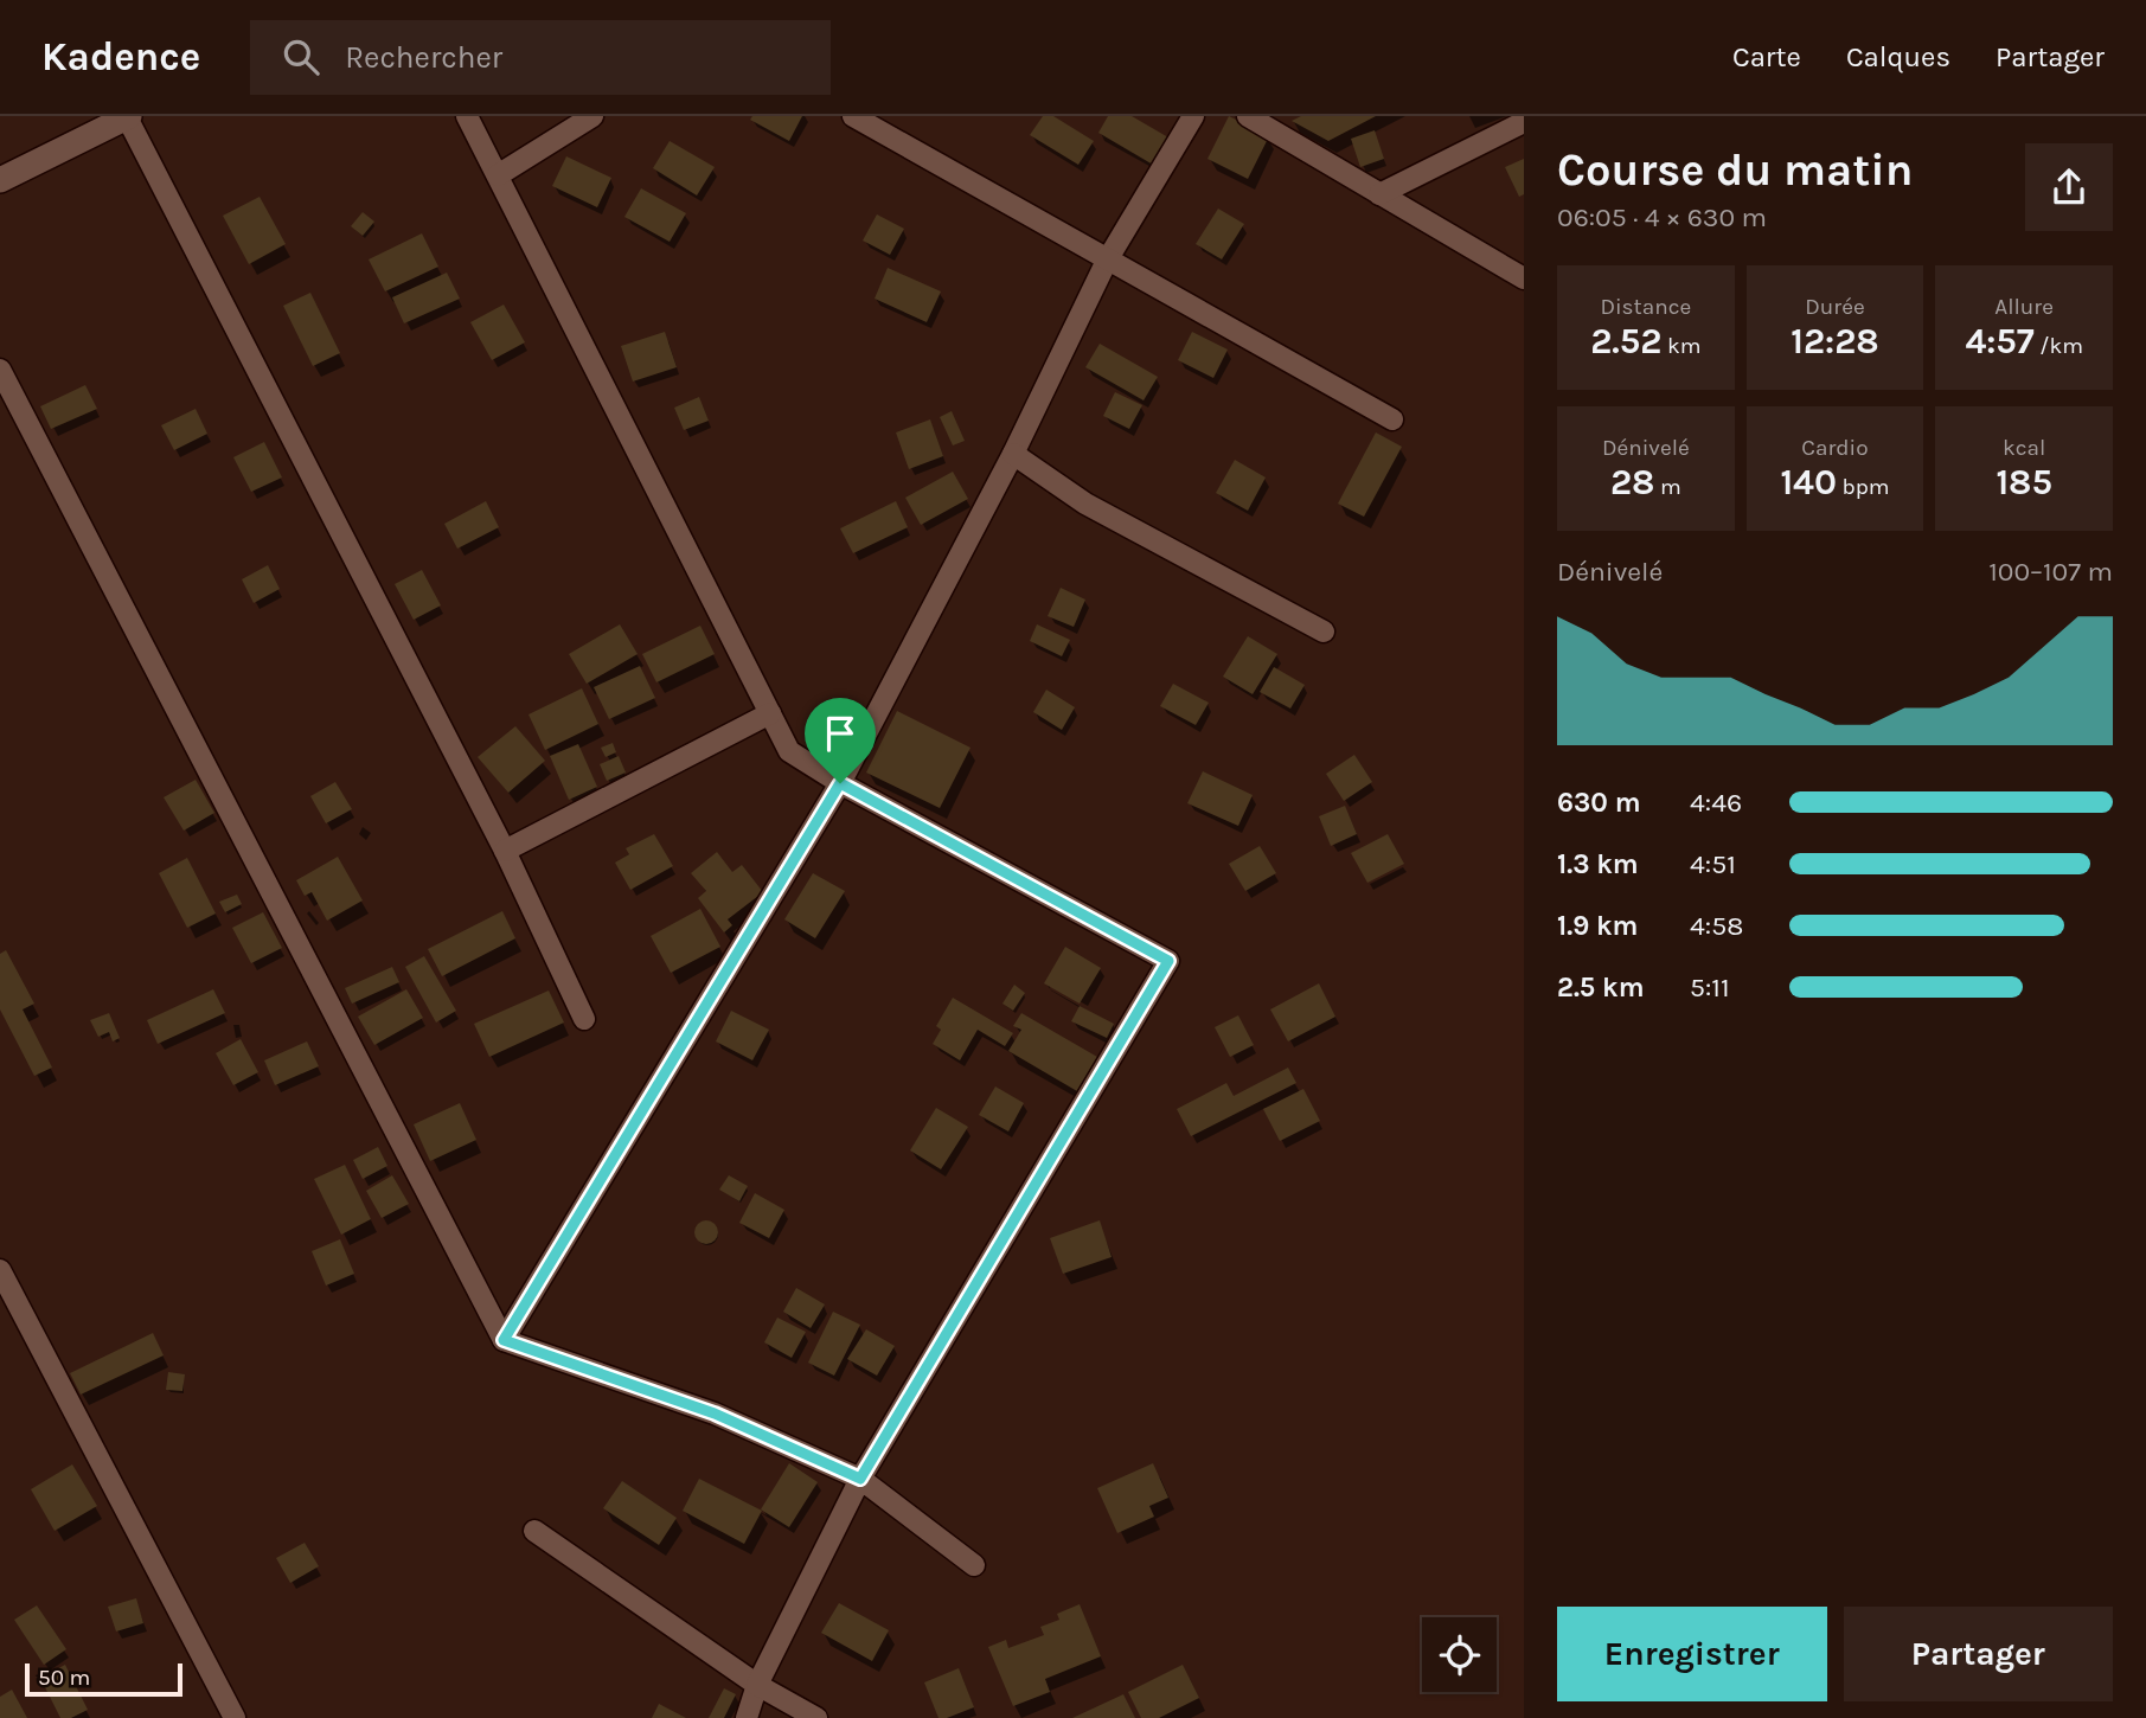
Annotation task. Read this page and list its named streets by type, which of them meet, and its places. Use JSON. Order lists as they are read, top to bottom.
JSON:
{
  "scale_bar": "50 m",
  "page": {
    "header": "Kadence",
    "search": "Rechercher",
    "nav": ["Carte", "Calques", "Partager"],
    "heading": ["Course du matin", "06:05 · 4 × 630 m"],
    "stats": [
      ["Distance", "2.52 km"],
      ["Durée", "12:28"],
      ["Allure", "4:57 /km"],
      ["Dénivelé", "28 m"],
      ["Cardio", "140 bpm"],
      ["kcal", "185"]
    ],
    "chart": ["Dénivelé", "100–107 m"],
    "list": [
      {
        "name": "630 m",
        "note": "4:46"
      },
      {
        "name": "1.3 km",
        "note": "4:51"
      },
      {
        "name": "1.9 km",
        "note": "4:58"
      },
      {
        "name": "2.5 km",
        "note": "5:11"
      }
    ],
    "buttons": ["Enregistrer", "Partager"],
    "scale": "50 m"
  }
}
